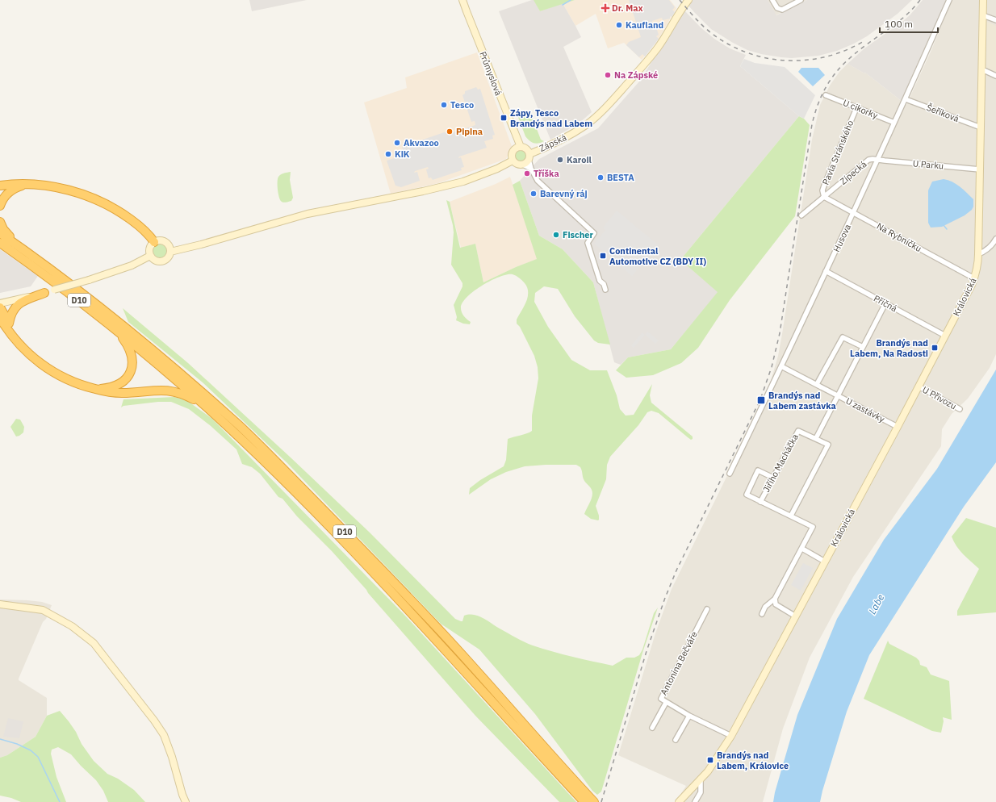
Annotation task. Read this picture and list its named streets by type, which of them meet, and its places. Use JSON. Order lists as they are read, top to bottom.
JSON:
{
  "streets": {
    "highway": ["D10"],
    "main road": ["Průmyslová", "Zápská", "Královická"],
    "street": [
      "U cikorky",
      "Šeříková",
      "Pavla Stránského",
      "U Parku",
      "Zípecká",
      "Na Rybníčku",
      "Husova",
      "Příčná",
      "U Přívozu",
      "U zastávky",
      "Jiřího Macháčka",
      "Antonína Bečváře"
    ]
  },
  "crossings": [
    ["Průmyslová", "Zápská"],
    ["U cikorky", "Pavla Stránského"],
    ["U cikorky", "Husova"],
    ["Šeříková", "Husova"],
    ["Šeříková", "Královická"],
    ["Pavla Stránského", "Zípecká"],
    ["Pavla Stránského", "Na Rybníčku"],
    ["U Parku", "Zípecká"],
    ["U Parku", "Husova"],
    ["U Parku", "Královická"],
    ["Zípecká", "Na Rybníčku"],
    ["Zípecká", "Husova"],
    ["Na Rybníčku", "Husova"],
    ["Na Rybníčku", "Královická"],
    ["Husova", "Příčná"],
    ["Husova", "U zastávky"],
    ["Královická", "Příčná"],
    ["Královická", "U Přívozu"],
    ["Královická", "U zastávky"],
    ["Královická", "Antonína Bečváře"]
  ],
  "water": ["Labe"],
  "places": {
    "health": ["Dr. Max"],
    "other": [
      "Kaufland",
      "Na Zápské",
      "Tesco",
      "Pipina",
      "Akvazoo",
      "KiK",
      "Karoil",
      "Tříška",
      "BESTA",
      "Barevný ráj",
      "Fischer"
    ],
    "transit": [
      "Zápy, Tesco Brandýs nad Labem",
      "Continental Automotive CZ (BDY II)",
      "Brandýs nad Labem, Na Radosti",
      "Brandýs nad Labem zastávka",
      "Brandýs nad Labem, Královice"
    ]
  },
  "scale_bar": "100 m"
}
